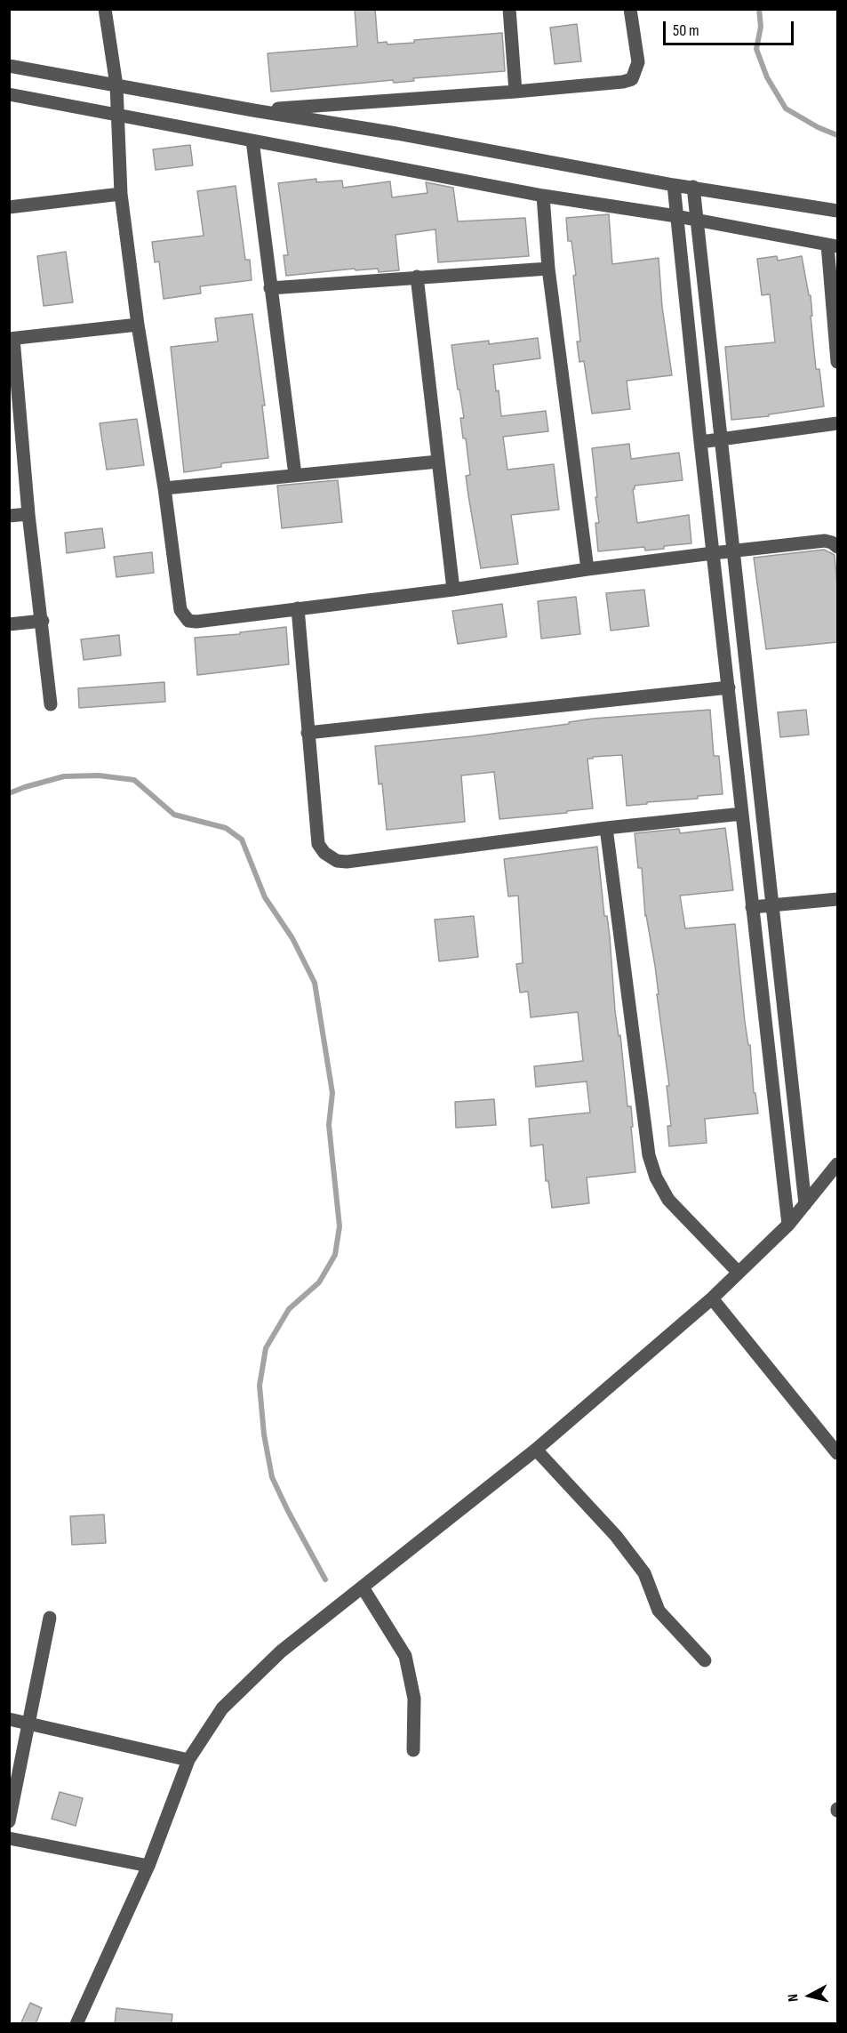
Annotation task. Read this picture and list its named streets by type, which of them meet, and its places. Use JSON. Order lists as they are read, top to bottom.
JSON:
{
  "scale_bar": "50 m",
  "north": "left"
}
